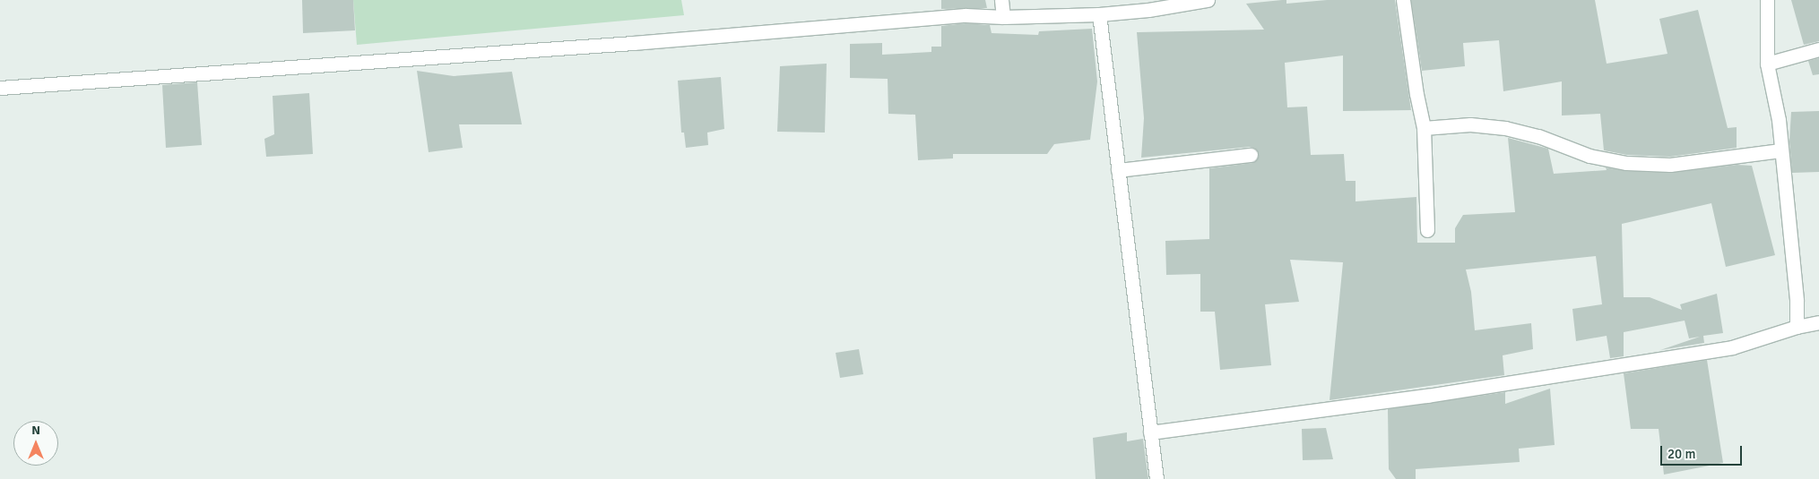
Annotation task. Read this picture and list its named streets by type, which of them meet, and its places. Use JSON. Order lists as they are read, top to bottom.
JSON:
{
  "scale_bar": "20 m",
  "north": "top"
}
